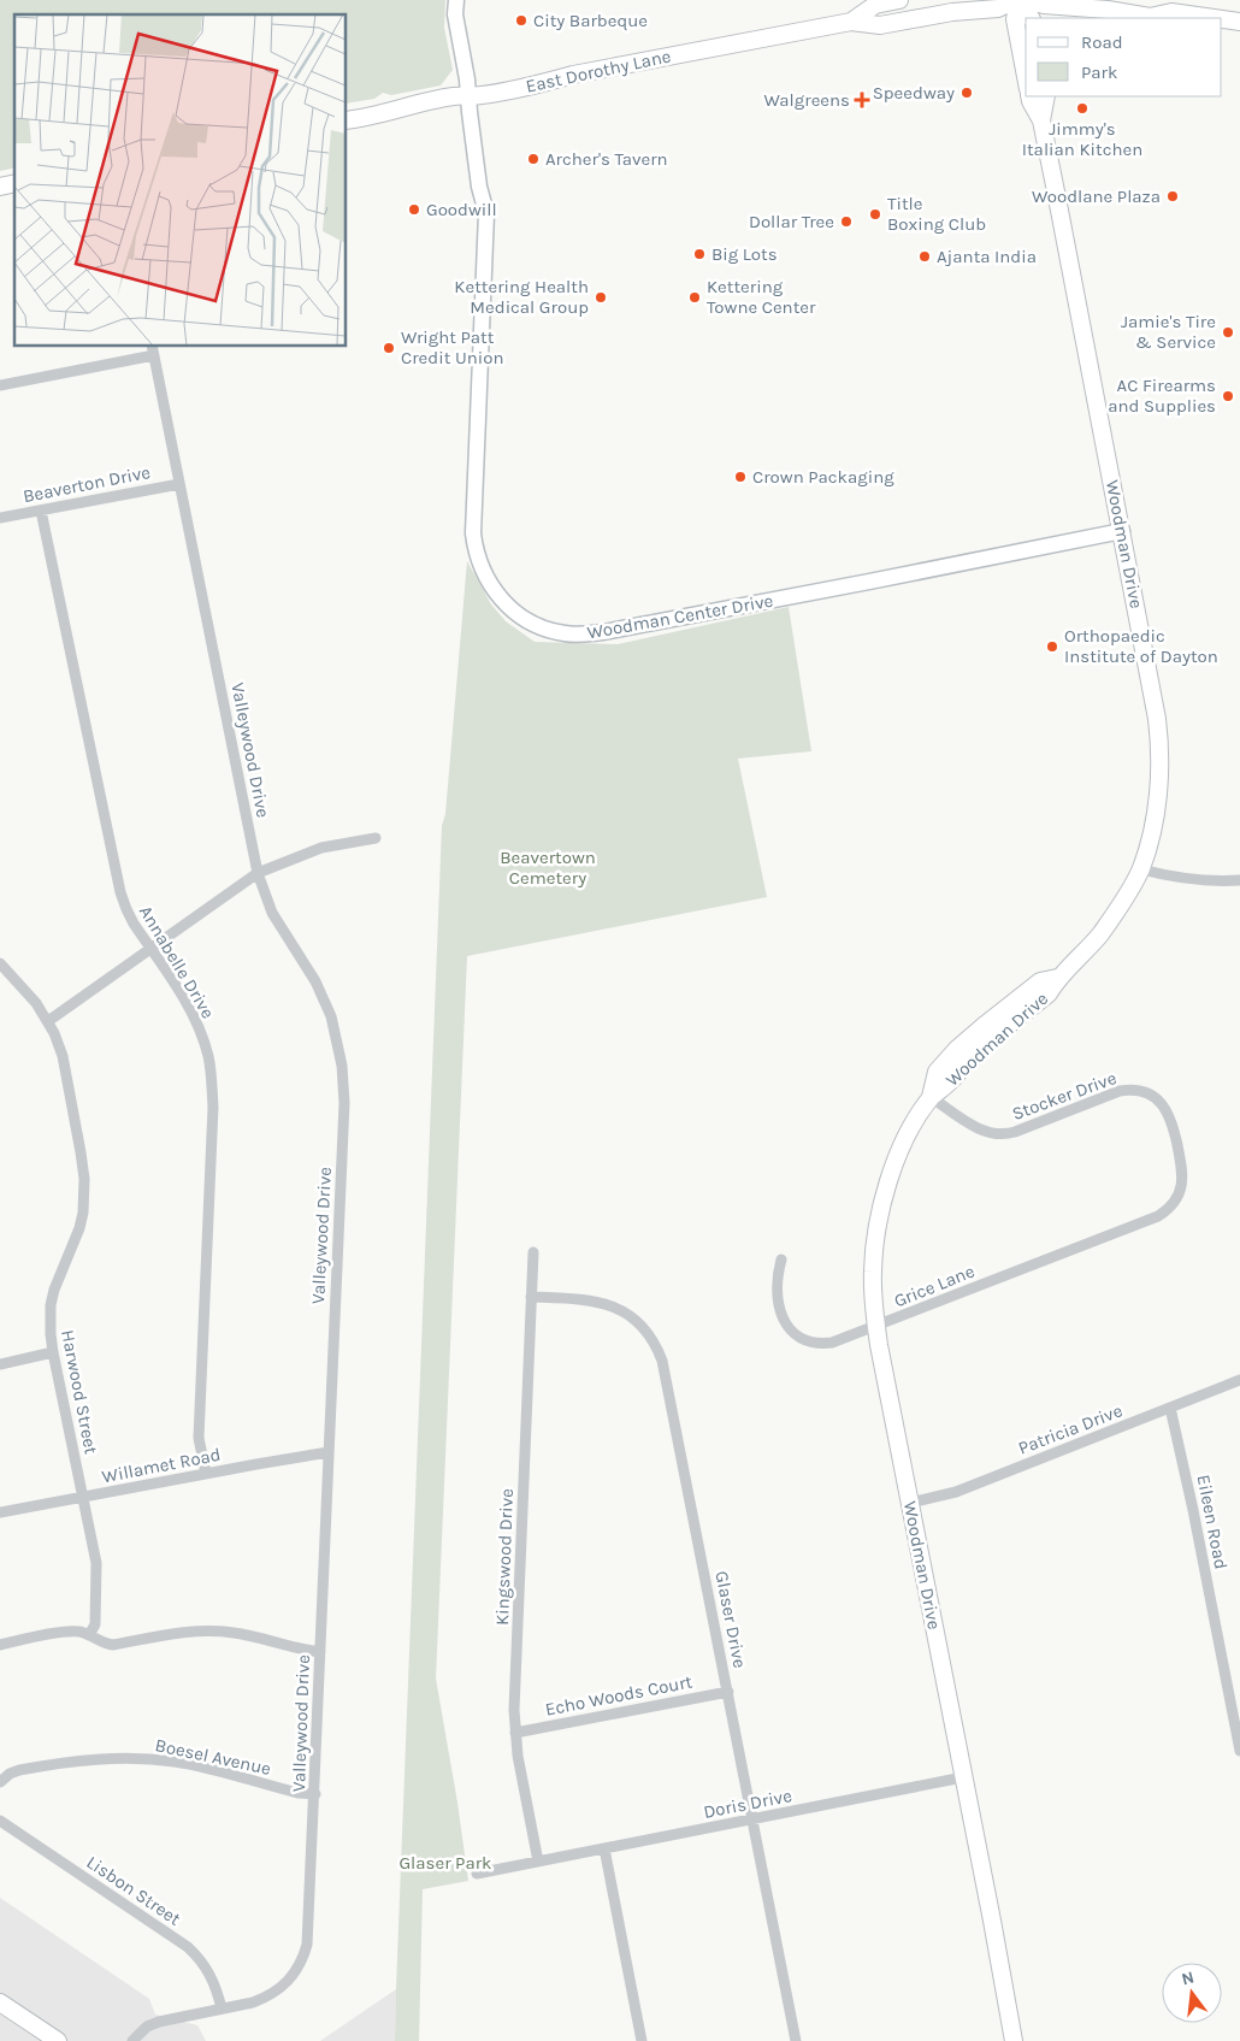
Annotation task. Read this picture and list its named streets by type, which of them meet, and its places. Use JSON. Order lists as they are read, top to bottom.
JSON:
{
  "streets": {
    "main road": ["East Dorothy Lane", "Woodman Drive"],
    "street": [
      "Beaverton Drive",
      "Woodman Center Drive",
      "Valleywood Drive",
      "Annabelle Drive",
      "Stocker Drive",
      "Grice Lane",
      "Harwood Street",
      "Patricia Drive",
      "Willamet Road",
      "Eileen Road",
      "Kingswood Drive",
      "Glaser Drive",
      "Echo Woods Court",
      "Boesel Avenue",
      "Doris Drive",
      "Lisbon Street"
    ]
  },
  "crossings": [
    ["East Dorothy Lane", "Woodman Center Drive"],
    ["Beaverton Drive", "Valleywood Drive"],
    ["Beaverton Drive", "Annabelle Drive"],
    ["Woodman Drive", "Woodman Center Drive"],
    ["Woodman Drive", "Stocker Drive"],
    ["Woodman Drive", "Grice Lane"],
    ["Woodman Drive", "Patricia Drive"],
    ["Woodman Drive", "Doris Drive"],
    ["Valleywood Drive", "Willamet Road"],
    ["Valleywood Drive", "Boesel Avenue"],
    ["Valleywood Drive", "Lisbon Street"],
    ["Annabelle Drive", "Willamet Road"],
    ["Stocker Drive", "Grice Lane"],
    ["Harwood Street", "Willamet Road"],
    ["Patricia Drive", "Eileen Road"],
    ["Kingswood Drive", "Glaser Drive"],
    ["Kingswood Drive", "Echo Woods Court"],
    ["Kingswood Drive", "Doris Drive"],
    ["Glaser Drive", "Echo Woods Court"],
    ["Glaser Drive", "Doris Drive"]
  ],
  "parks": ["Beavertown Cemetery", "Glaser Park"],
  "places": {
    "other": [
      "City Barbeque",
      "Speedway",
      "Jimmy's Italian Kitchen",
      "Archer's Tavern",
      "Woodlane Plaza",
      "Goodwill",
      "Title Boxing Club",
      "Dollar Tree",
      "Big Lots",
      "Ajanta India",
      "Kettering Health Medical Group",
      "Kettering Towne Center",
      "Jamie's Tire & Service",
      "Wright Patt Credit Union",
      "AC Firearms and Supplies",
      "Crown Packaging",
      "Orthopaedic Institute of Dayton"
    ],
    "health": ["Walgreens"]
  },
  "legend": ["Road", "Park"],
  "north": "top"
}
